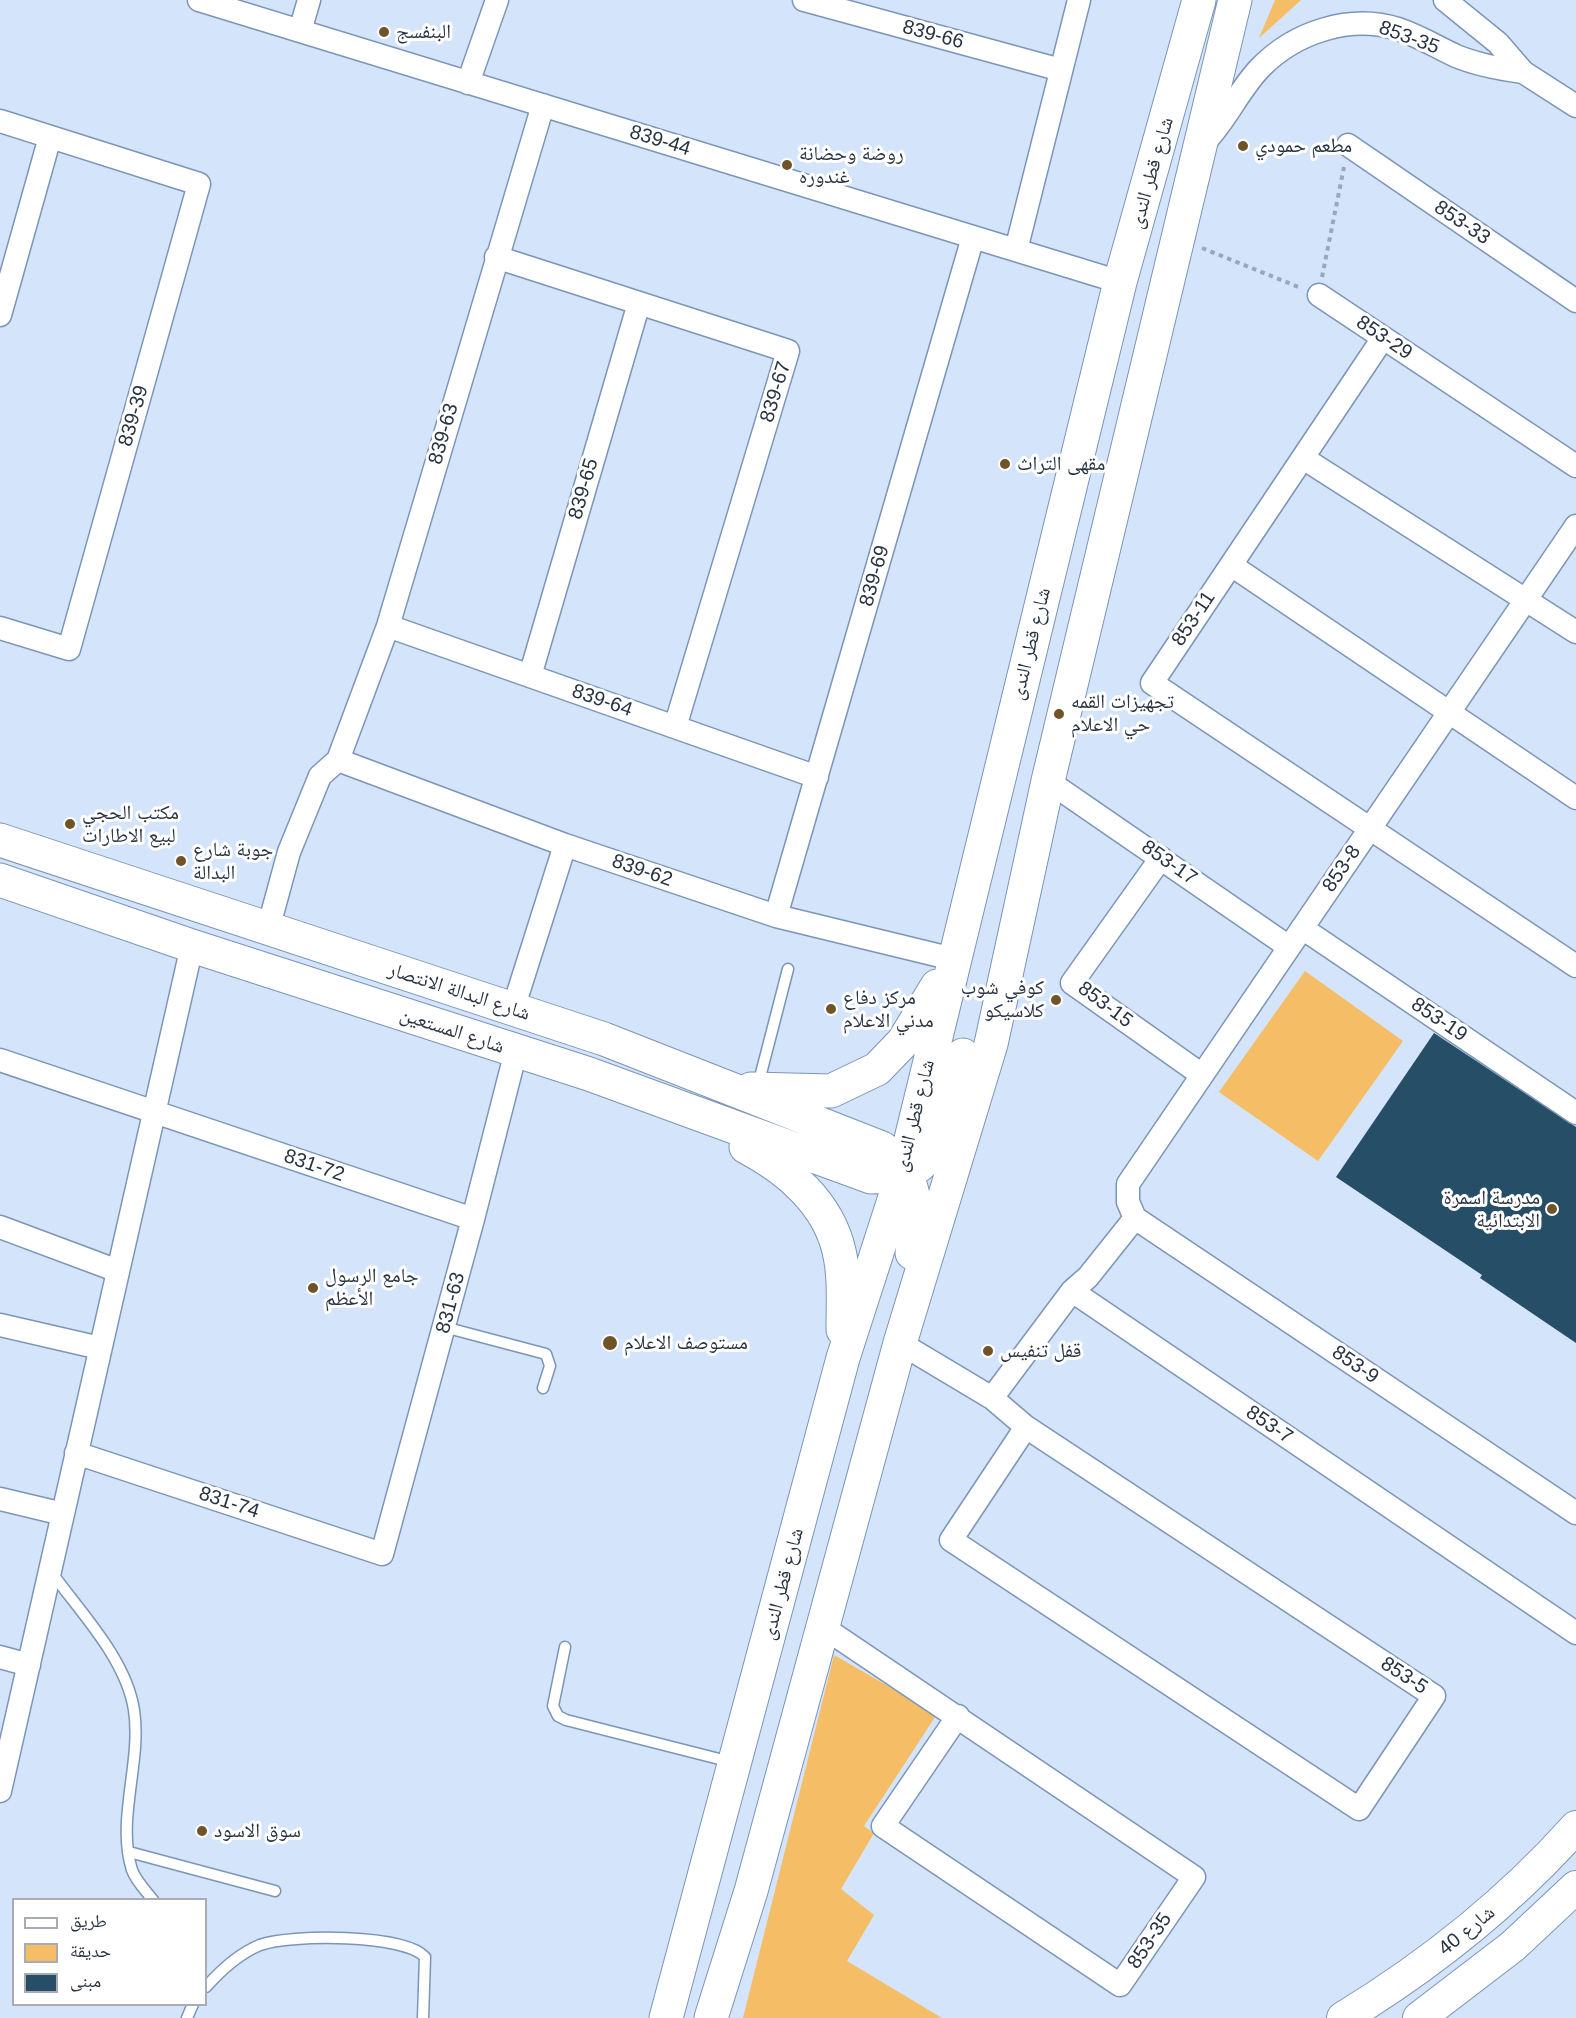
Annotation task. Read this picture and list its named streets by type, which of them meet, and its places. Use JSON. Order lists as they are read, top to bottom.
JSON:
{
  "streets": {
    "main road": [
      "شارع قطر الندى",
      "شارع البدالة الانتصار",
      "شارع المستعين",
      "شارع 40"
    ],
    "street": [
      "839-66",
      "853-35",
      "839-44",
      "853-33",
      "853-29",
      "839-67",
      "839-39",
      "839-63",
      "839-65",
      "839-69",
      "853-11",
      "839-64",
      "853-17",
      "853-8",
      "839-62",
      "853-15",
      "853-19",
      "831-72",
      "831-63",
      "853-9",
      "853-7",
      "831-74",
      "853-5"
    ]
  },
  "crossings": [
    ["853-35", "شارع قطر الندى"],
    ["839-44", "شارع قطر الندى"],
    ["839-44", "839-63"],
    ["839-44", "839-69"],
    ["شارع قطر الندى", "853-17"],
    ["شارع قطر الندى", "839-62"],
    ["شارع قطر الندى", "شارع البدالة الانتصار"],
    ["شارع قطر الندى", "شارع المستعين"],
    ["853-29", "853-11"],
    ["839-67", "839-63"],
    ["839-67", "839-65"],
    ["839-67", "839-64"],
    ["839-63", "839-64"],
    ["839-63", "839-62"],
    ["839-65", "839-64"],
    ["839-69", "839-64"],
    ["839-69", "839-62"],
    ["853-11", "853-8"],
    ["853-17", "853-8"],
    ["853-17", "853-15"],
    ["853-8", "853-15"],
    ["853-8", "853-19"],
    ["853-8", "853-9"],
    ["شارع البدالة الانتصار", "شارع المستعين"],
    ["شارع المستعين", "831-63"],
    ["831-72", "831-63"],
    ["831-63", "831-74"]
  ],
  "places": [
    "البنفسج",
    "مطعم حمودي",
    "روضة وحضانة غندوره",
    "مقهى التراث",
    "تجهيزات القمه حي الاعلام",
    "مكتب الحجي لبيع الاطارات",
    "جوبة شارع البدالة",
    "كوفي شوب كلاسيكو",
    "مركز دفاع مدني الاعلام",
    "مدرسة اسمرة الابتدائية",
    "جامع الرسول الأعظم",
    "مستوصف الاعلام",
    "قفل تنفيس",
    "سوق الاسود"
  ],
  "legend": ["طريق", "حديقة", "مبنى"]
}
